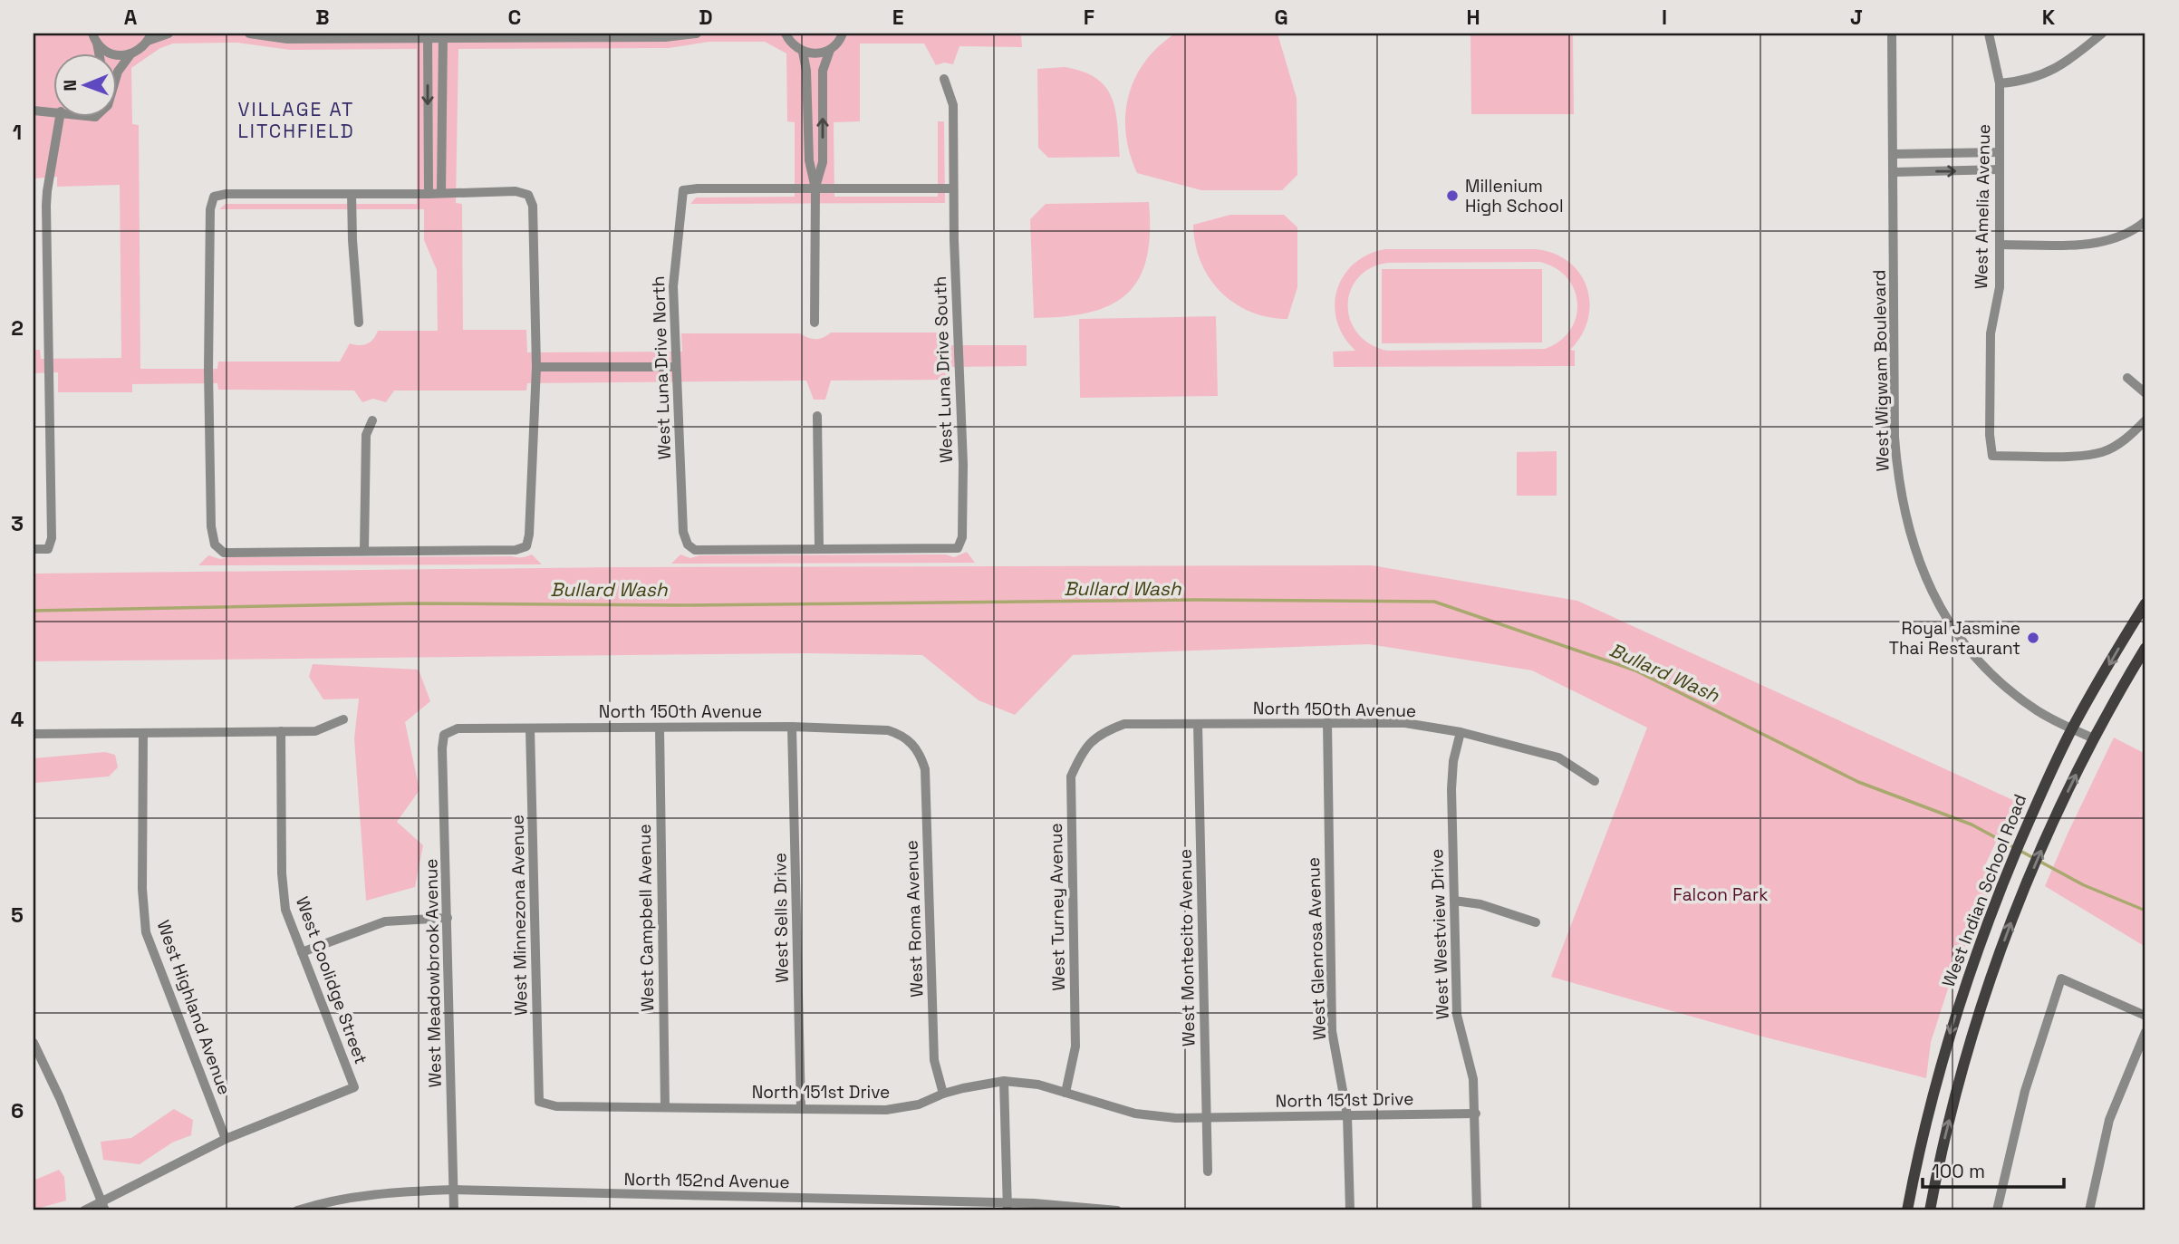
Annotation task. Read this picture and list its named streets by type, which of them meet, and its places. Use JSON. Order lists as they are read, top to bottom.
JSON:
{
  "streets": {
    "main road": ["West Indian School Road"],
    "street": [
      "West Amelia Avenue",
      "West Luna Drive North",
      "West Luna Drive South",
      "West Wigwam Boulevard",
      "North 150th Avenue",
      "West Turney Avenue",
      "West Minnezona Avenue",
      "West Campbell Avenue",
      "West Sells Drive",
      "West Roma Avenue",
      "West Westview Drive",
      "West Montecito Avenue",
      "West Glenrosa Avenue",
      "West Meadowbrook Avenue",
      "West Coolidge Street",
      "West Highland Avenue",
      "North 151st Drive",
      "North 152nd Avenue"
    ]
  },
  "crossings": [
    ["West Luna Drive North", "West Luna Drive South"],
    ["West Wigwam Boulevard", "West Indian School Road"],
    ["North 150th Avenue", "West Turney Avenue"],
    ["North 150th Avenue", "West Minnezona Avenue"],
    ["North 150th Avenue", "West Campbell Avenue"],
    ["North 150th Avenue", "West Sells Drive"],
    ["North 150th Avenue", "West Roma Avenue"],
    ["North 150th Avenue", "West Westview Drive"],
    ["North 150th Avenue", "West Montecito Avenue"],
    ["North 150th Avenue", "West Glenrosa Avenue"],
    ["North 150th Avenue", "West Meadowbrook Avenue"],
    ["West Turney Avenue", "North 151st Drive"],
    ["West Minnezona Avenue", "North 151st Drive"],
    ["West Campbell Avenue", "North 151st Drive"],
    ["West Sells Drive", "North 151st Drive"],
    ["West Roma Avenue", "North 151st Drive"],
    ["West Westview Drive", "North 151st Drive"],
    ["West Montecito Avenue", "North 151st Drive"],
    ["West Glenrosa Avenue", "North 151st Drive"],
    ["West Meadowbrook Avenue", "North 152nd Avenue"],
    ["West Coolidge Street", "West Highland Avenue"]
  ],
  "districts": ["VILLAGE AT LITCHFIELD"],
  "water": ["Bullard Wash"],
  "parks": ["Falcon Park"],
  "places": ["Millenium High School", "Royal Jasmine Thai Restaurant"],
  "scale_bar": "100 m",
  "north": "left",
  "grid": {
    "columns": [
      "A",
      "B",
      "C",
      "D",
      "E",
      "F",
      "G",
      "H",
      "I",
      "J",
      "K"
    ],
    "rows": [
      "1",
      "2",
      "3",
      "4",
      "5",
      "6"
    ]
  }
}
